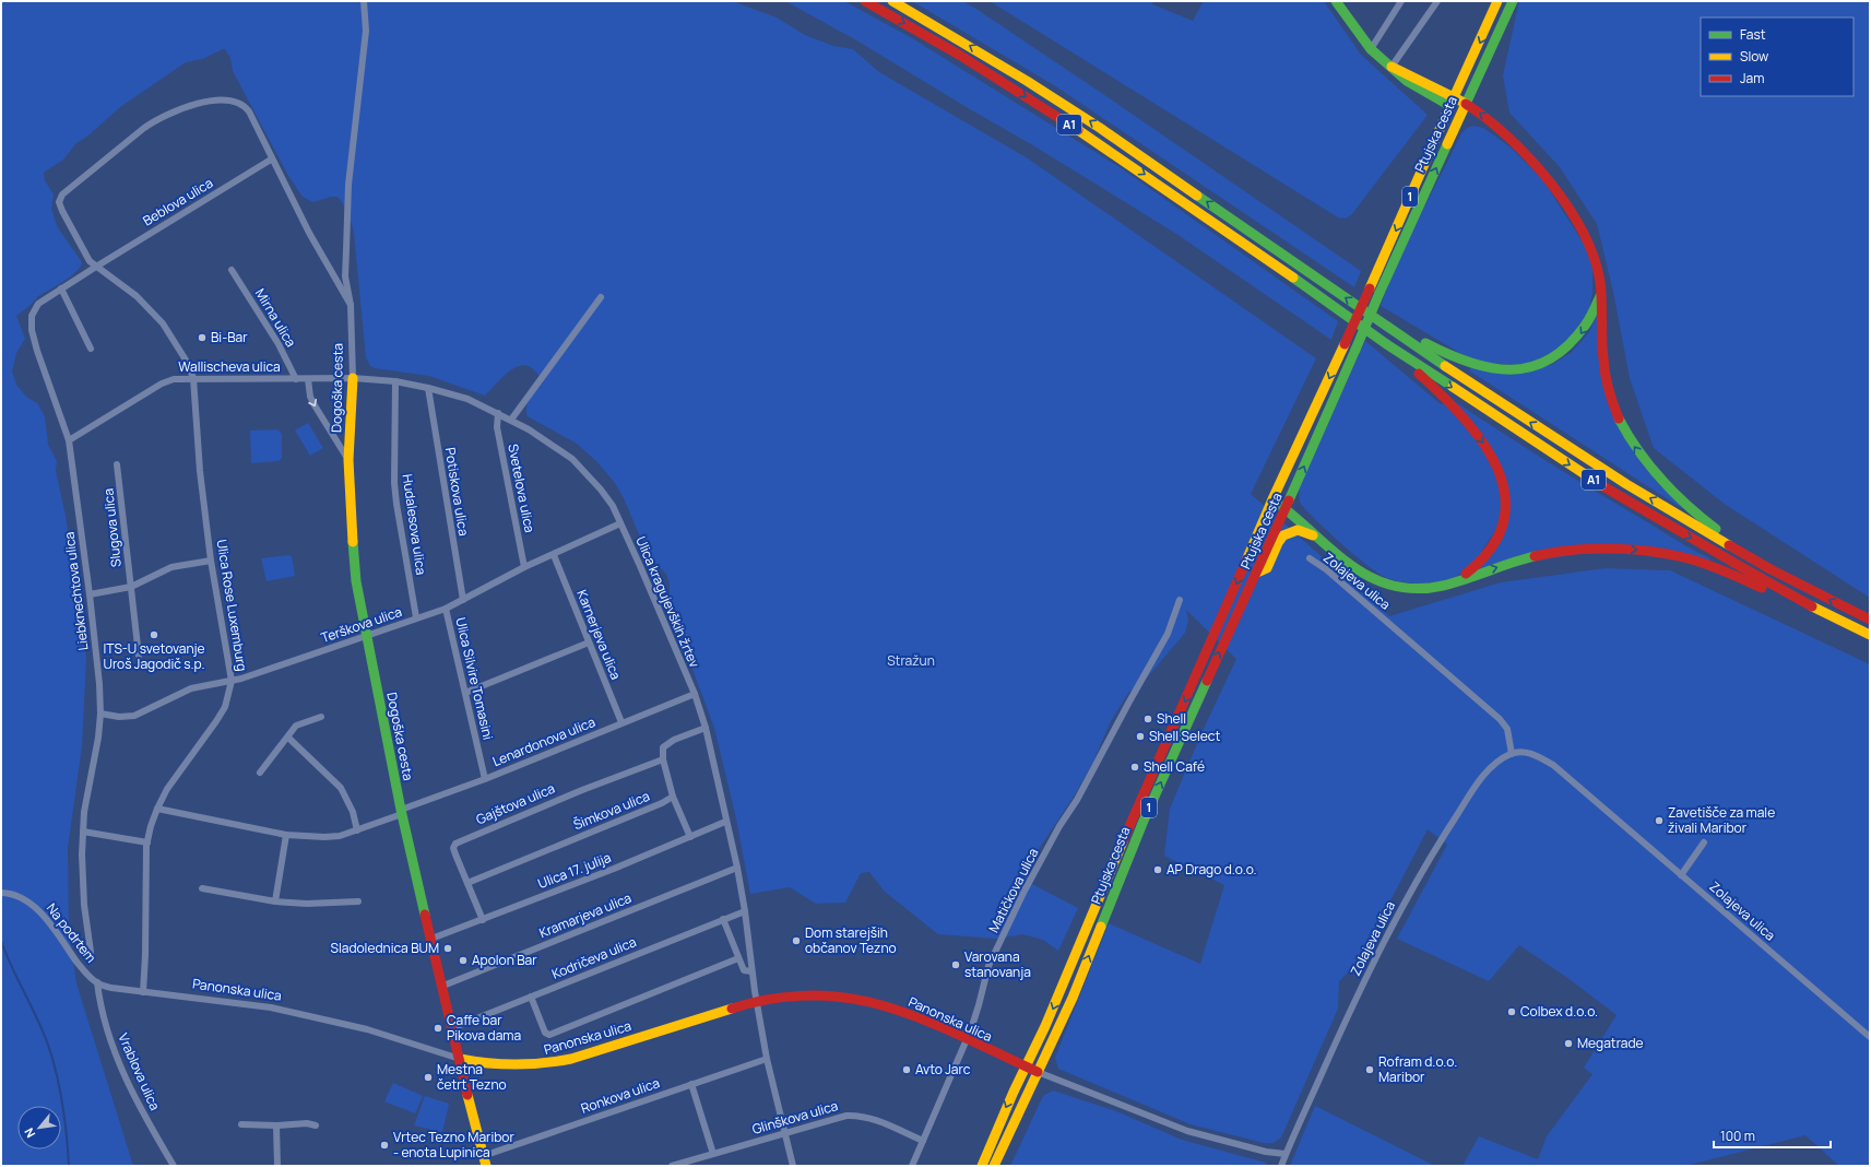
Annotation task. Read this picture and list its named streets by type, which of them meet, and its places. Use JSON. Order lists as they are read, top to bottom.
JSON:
{
  "streets": {
    "main road": [
      "A1",
      "Ptujska cesta",
      "1",
      "Dogoška cesta",
      "Panonska ulica"
    ],
    "street": [
      "Beblova ulica",
      "Mirna ulica",
      "Wallischeva ulica",
      "Svetelova ulica",
      "Potiskova ulica",
      "Hudalesova ulica",
      "Slugova ulica",
      "Zolajeva ulica",
      "Liebknechtova ulica",
      "Ulica kragujevških žrtev",
      "Ulica Rose Luxemburg",
      "Terškova ulica",
      "Karnerjeva ulica",
      "Ulica Silvire Tomasini",
      "Lenardonova ulica",
      "Gajštova ulica",
      "Šimkova ulica",
      "Ulica 17. julija",
      "Matičkova ulica",
      "Kramarjeva ulica",
      "Na podrtem",
      "Kodričeva ulica",
      "Vrablova ulica",
      "Ronkova ulica",
      "Glinškova ulica"
    ]
  },
  "crossings": [
    ["Ptujska cesta", "Panonska ulica"],
    ["Beblova ulica", "Dogoška cesta"],
    ["Beblova ulica", "Liebknechtova ulica"],
    ["Beblova ulica", "Ulica Rose Luxemburg"],
    ["Mirna ulica", "Wallischeva ulica"],
    ["Wallischeva ulica", "Dogoška cesta"],
    ["Wallischeva ulica", "Liebknechtova ulica"],
    ["Wallischeva ulica", "Ulica kragujevških žrtev"],
    ["Wallischeva ulica", "Ulica Rose Luxemburg"],
    ["Dogoška cesta", "Liebknechtova ulica"],
    ["Dogoška cesta", "Ulica kragujevških žrtev"],
    ["Dogoška cesta", "Ulica Rose Luxemburg"],
    ["Dogoška cesta", "Terškova ulica"],
    ["Dogoška cesta", "Lenardonova ulica"],
    ["Dogoška cesta", "Ulica 17. julija"],
    ["Dogoška cesta", "Kramarjeva ulica"],
    ["Dogoška cesta", "Kodričeva ulica"],
    ["Dogoška cesta", "Panonska ulica"],
    ["Dogoška cesta", "Ronkova ulica"],
    ["Svetelova ulica", "Ulica kragujevških žrtev"],
    ["Svetelova ulica", "Terškova ulica"],
    ["Potiskova ulica", "Ulica kragujevških žrtev"],
    ["Potiskova ulica", "Terškova ulica"],
    ["Hudalesova ulica", "Ulica kragujevških žrtev"],
    ["Hudalesova ulica", "Terškova ulica"],
    ["Liebknechtova ulica", "Ulica Rose Luxemburg"],
    ["Liebknechtova ulica", "Terškova ulica"],
    ["Ulica kragujevških žrtev", "Terškova ulica"],
    ["Ulica kragujevških žrtev", "Lenardonova ulica"],
    ["Ulica kragujevških žrtev", "Ulica 17. julija"],
    ["Ulica kragujevških žrtev", "Kramarjeva ulica"],
    ["Ulica kragujevških žrtev", "Kodričeva ulica"],
    ["Ulica kragujevških žrtev", "Panonska ulica"],
    ["Ulica kragujevških žrtev", "Ronkova ulica"],
    ["Ulica kragujevških žrtev", "Glinškova ulica"],
    ["Ulica Rose Luxemburg", "Terškova ulica"],
    ["Ulica Rose Luxemburg", "Lenardonova ulica"],
    ["Ulica Rose Luxemburg", "Panonska ulica"],
    ["Terškova ulica", "Karnerjeva ulica"],
    ["Terškova ulica", "Ulica Silvire Tomasini"],
    ["Karnerjeva ulica", "Lenardonova ulica"],
    ["Ulica Silvire Tomasini", "Lenardonova ulica"],
    ["Gajštova ulica", "Šimkova ulica"],
    ["Gajštova ulica", "Ulica 17. julija"],
    ["Matičkova ulica", "Panonska ulica"],
    ["Matičkova ulica", "Glinškova ulica"],
    ["Na podrtem", "Panonska ulica"],
    ["Na podrtem", "Vrablova ulica"],
    ["Panonska ulica", "Vrablova ulica"]
  ],
  "parks": ["Stražun"],
  "places": [
    "Bi-Bar",
    "ITS-U svetovanje Uroš Jagodič s.p.",
    "Shell",
    "Shell Select",
    "Shell Café",
    "Zavetišče za male živali Maribor",
    "AP Drago d.o.o.",
    "Dom starejših občanov Tezno",
    "Sladolednica BUM",
    "Apolon Bar",
    "Varovana stanovanja",
    "Colbex d.o.o.",
    "Caffe bar Pikova dama",
    "Megatrade",
    "Avto Jarc",
    "Rofram d.o.o. Maribor",
    "Mestna četrt Tezno",
    "Vrtec Tezno Maribor - enota Lupinica"
  ],
  "legend": ["Fast", "Slow", "Jam"],
  "scale_bar": "100 m",
  "north": "bottom left"
}
